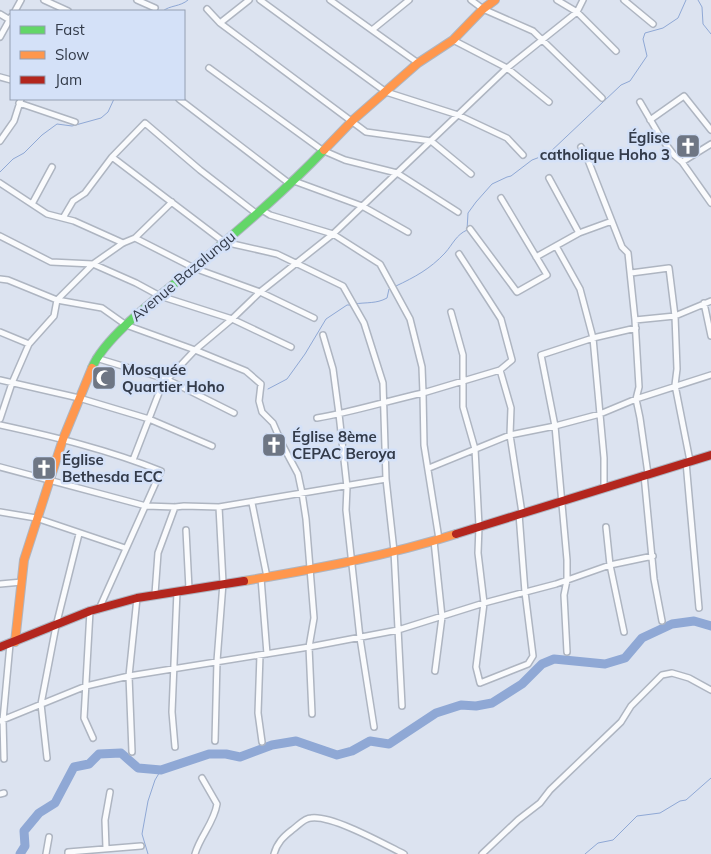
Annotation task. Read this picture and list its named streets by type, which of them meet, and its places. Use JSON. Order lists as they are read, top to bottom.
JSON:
{
  "streets": {
    "street": ["Avenue Bazalungu"]
  },
  "places": {
    "church": ["Église catholique Hoho 3", "Église 8ème CEPAC Beroya", "Église Bethesda ECC"],
    "mosque": ["Mosquée Quartier Hoho"]
  },
  "legend": ["Fast", "Slow", "Jam"]
}
